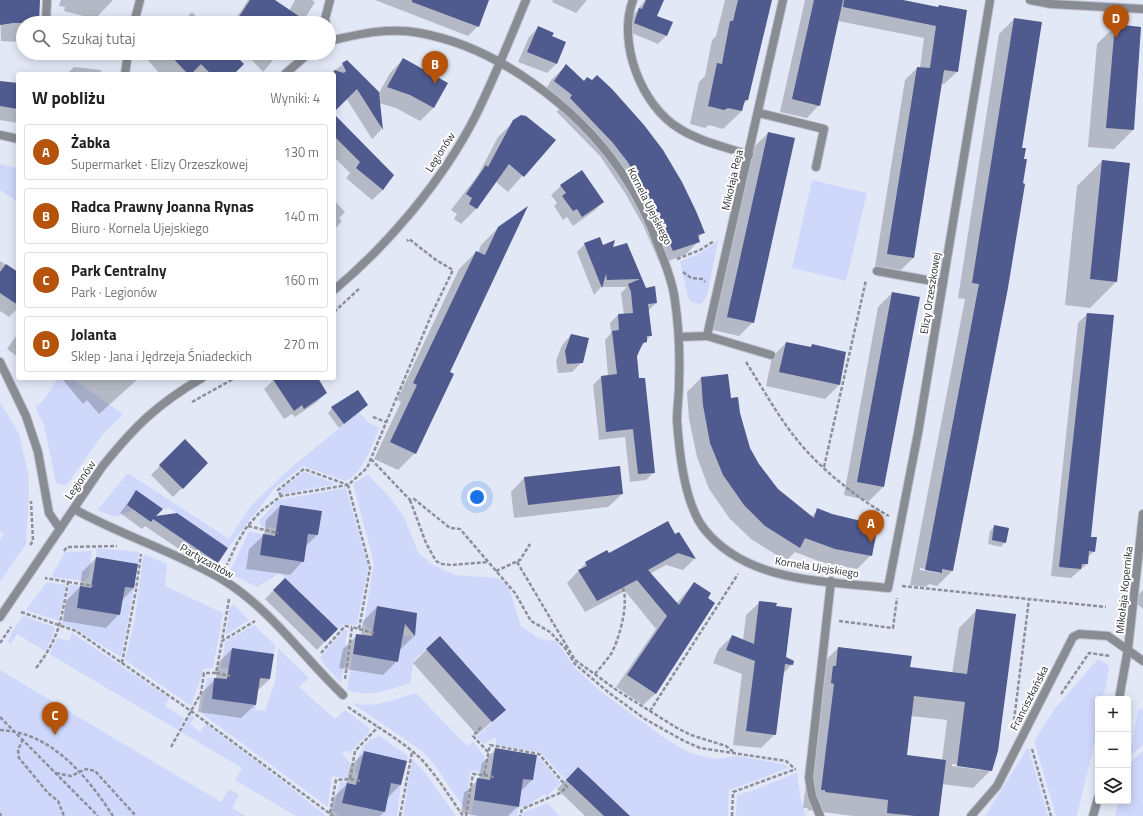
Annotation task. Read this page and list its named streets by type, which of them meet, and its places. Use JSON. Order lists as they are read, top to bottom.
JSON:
{
  "streets": {
    "street": [
      "Legionów",
      "Mikołaja Reja",
      "Kornela Ujejskiego",
      "Elizy Orzeszkowej",
      "Partyzantów",
      "Mikołaja Kopernika",
      "Franciszkańska"
    ]
  },
  "crossings": [
    ["Legionów", "Kornela Ujejskiego"],
    ["Legionów", "Partyzantów"],
    ["Kornela Ujejskiego", "Elizy Orzeszkowej"],
    ["Mikołaja Kopernika", "Franciszkańska"]
  ],
  "page": {
    "pins": [
      "D",
      "B",
      "A",
      "C"
    ],
    "search": "Szukaj tutaj",
    "heading": ["W pobliżu", "Wyniki: 4"],
    "list": [
      {
        "mark": "A",
        "name": "Żabka",
        "note": "Supermarket · Elizy Orzeszkowej",
        "value": "130 m"
      },
      {
        "mark": "B",
        "name": "Radca Prawny Joanna Rynas",
        "note": "Biuro · Kornela Ujejskiego",
        "value": "140 m"
      },
      {
        "mark": "C",
        "name": "Park Centralny",
        "note": "Park · Legionów",
        "value": "160 m"
      },
      {
        "mark": "D",
        "name": "Jolanta",
        "note": "Sklep · Jana i Jędrzeja Śniadeckich",
        "value": "270 m"
      }
    ],
    "map_buttons": ["+", "−"]
  }
}
